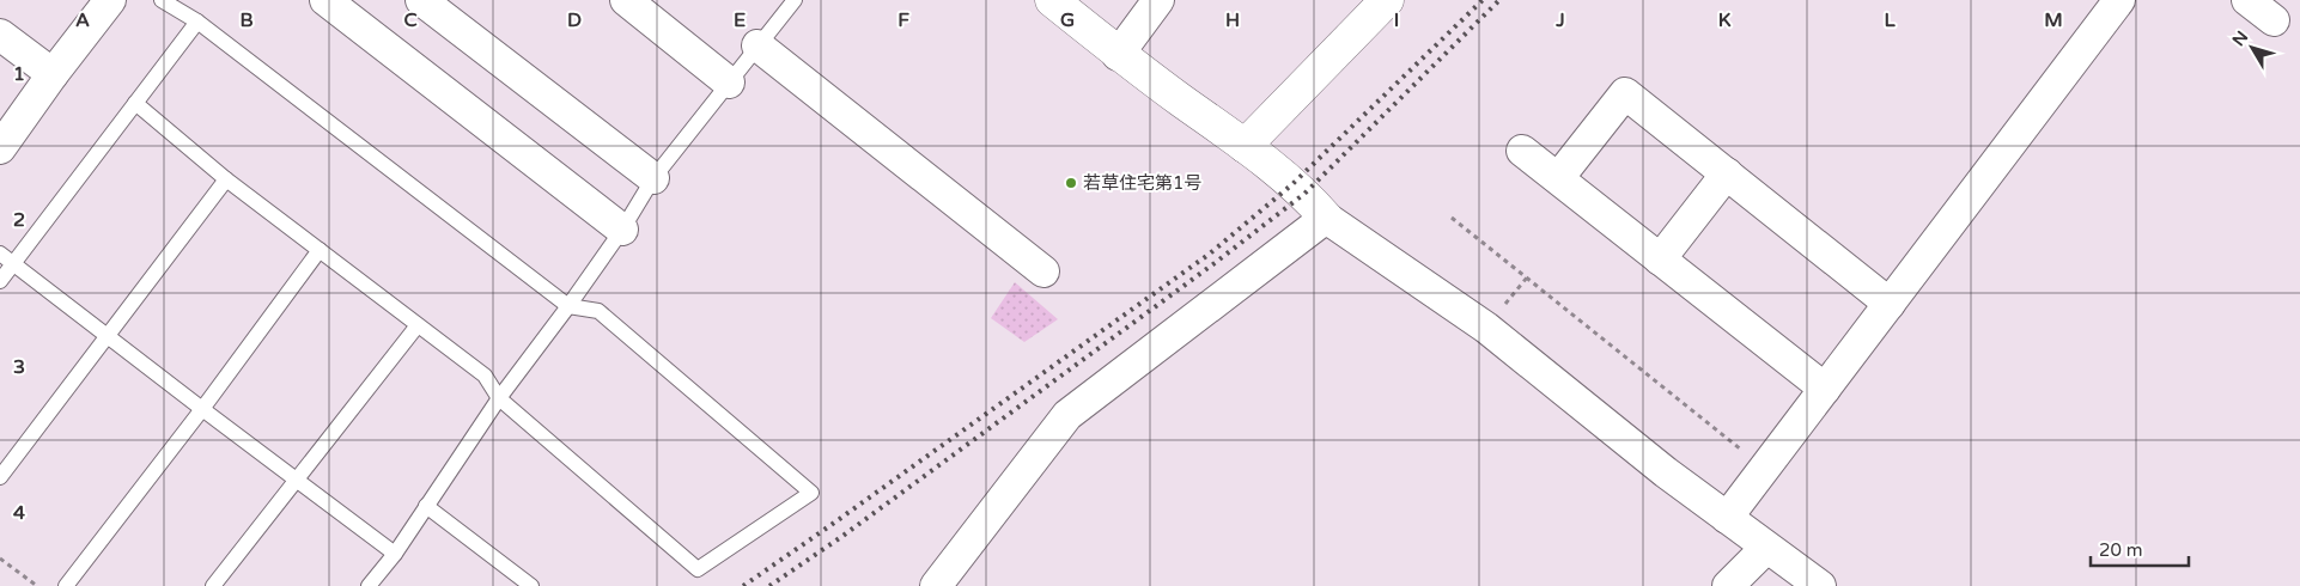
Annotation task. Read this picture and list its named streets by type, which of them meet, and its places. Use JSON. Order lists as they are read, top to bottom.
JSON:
{
  "places": ["若草住宅第1号"],
  "scale_bar": "20 m",
  "north": "top left",
  "grid": {
    "columns": [
      "A",
      "B",
      "C",
      "D",
      "E",
      "F",
      "G",
      "H",
      "I",
      "J",
      "K",
      "L",
      "M"
    ],
    "rows": [
      "1",
      "2",
      "3",
      "4"
    ]
  }
}
